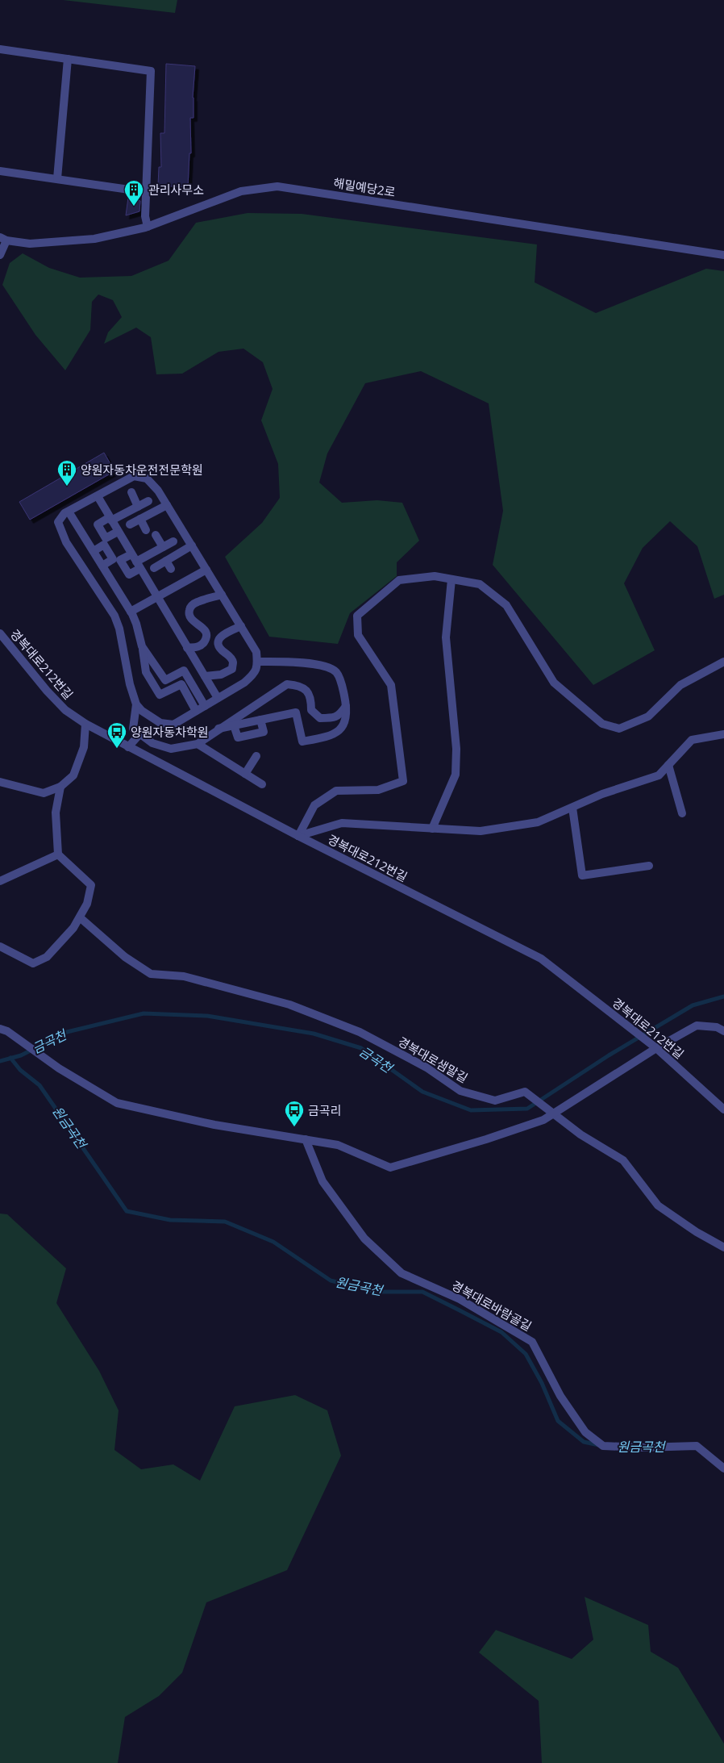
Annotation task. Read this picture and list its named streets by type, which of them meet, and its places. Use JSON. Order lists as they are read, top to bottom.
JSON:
{
  "streets": {
    "street": [
      "해밀예당2로",
      "경복대로212번길",
      "경복대로샘말길",
      "경복대로바람골길"
    ]
  },
  "water": ["금곡천", "원금곡천"],
  "places": {
    "building": ["관리사무소", "양원자동차운전전문학원"],
    "bus stop": ["양원자동차학원", "금곡리"]
  }
}
